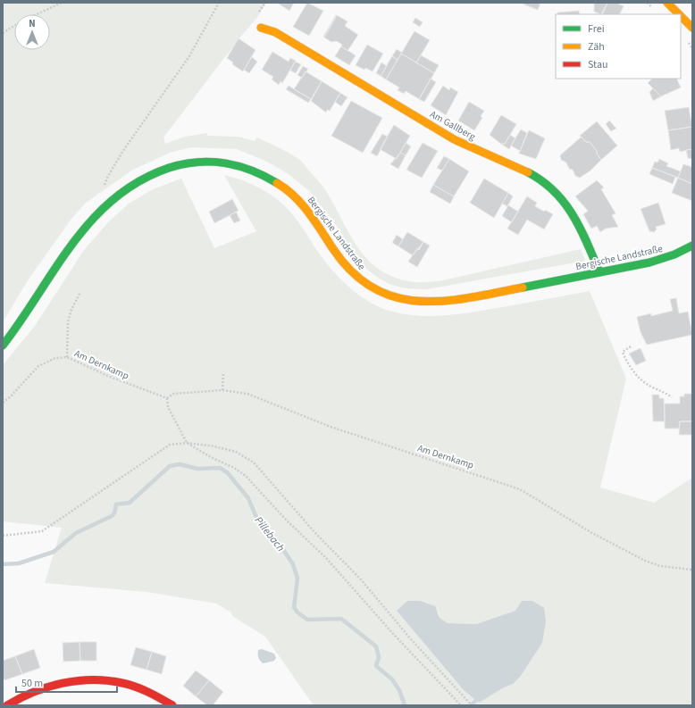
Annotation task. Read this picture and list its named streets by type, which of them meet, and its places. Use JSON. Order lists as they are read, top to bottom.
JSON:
{
  "streets": {
    "main road": ["Am Gallberg", "Bergische Landstraße"],
    "path": ["Am Dernkamp"]
  },
  "crossings": [
    ["Am Gallberg", "Bergische Landstraße"]
  ],
  "water": ["Pillebach"],
  "legend": ["Frei", "Zäh", "Stau"],
  "scale_bar": "50 m",
  "north": "top"
}
